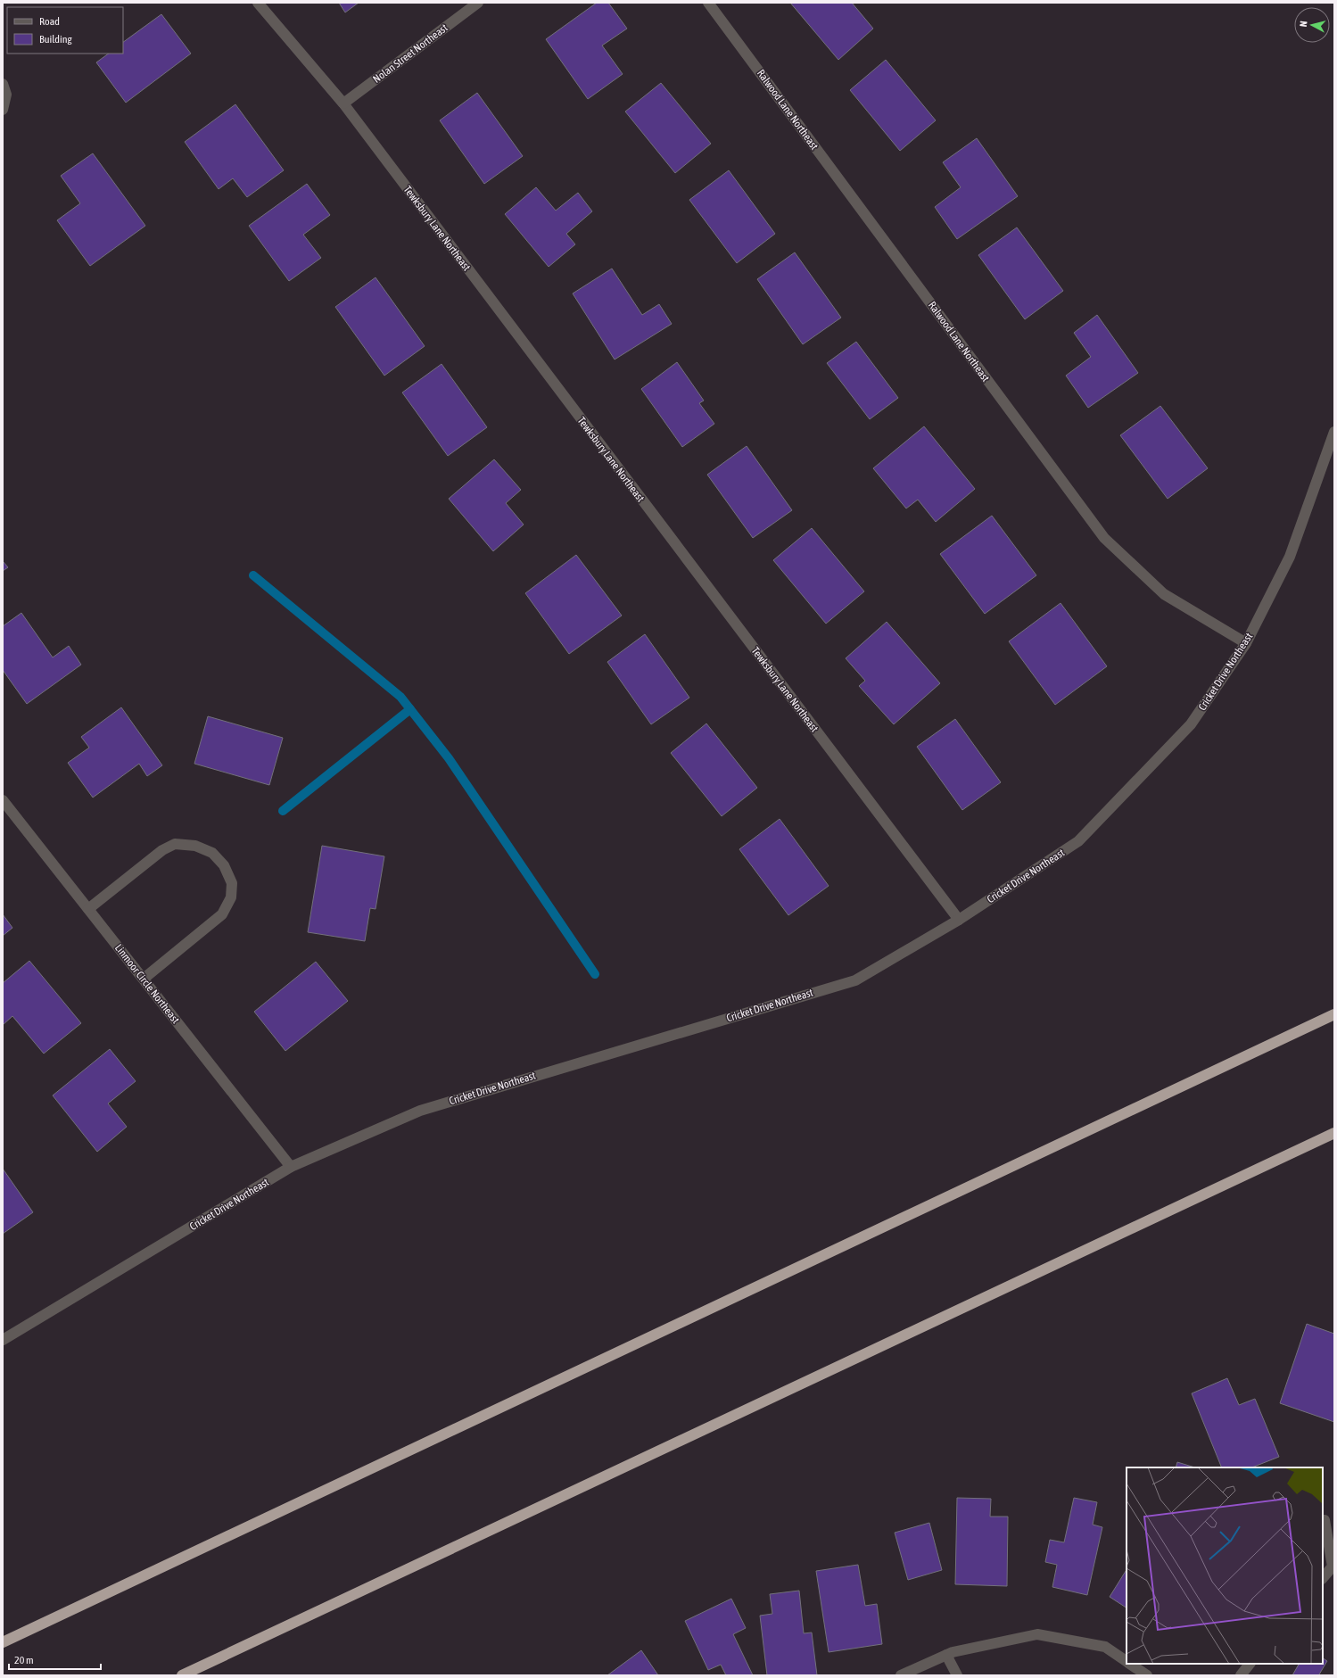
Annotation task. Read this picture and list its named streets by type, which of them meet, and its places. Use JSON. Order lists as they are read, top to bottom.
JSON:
{
  "streets": {
    "street": [
      "Nolan Street Northeast",
      "Ralwood Lane Northeast",
      "Tewksbury Lane Northeast",
      "Cricket Drive Northeast",
      "Linmoor Circle Northeast"
    ]
  },
  "crossings": [
    ["Nolan Street Northeast", "Tewksbury Lane Northeast"],
    ["Ralwood Lane Northeast", "Cricket Drive Northeast"],
    ["Tewksbury Lane Northeast", "Cricket Drive Northeast"],
    ["Cricket Drive Northeast", "Linmoor Circle Northeast"]
  ],
  "legend": ["Road", "Building"],
  "scale_bar": "20 m",
  "north": "left"
}
